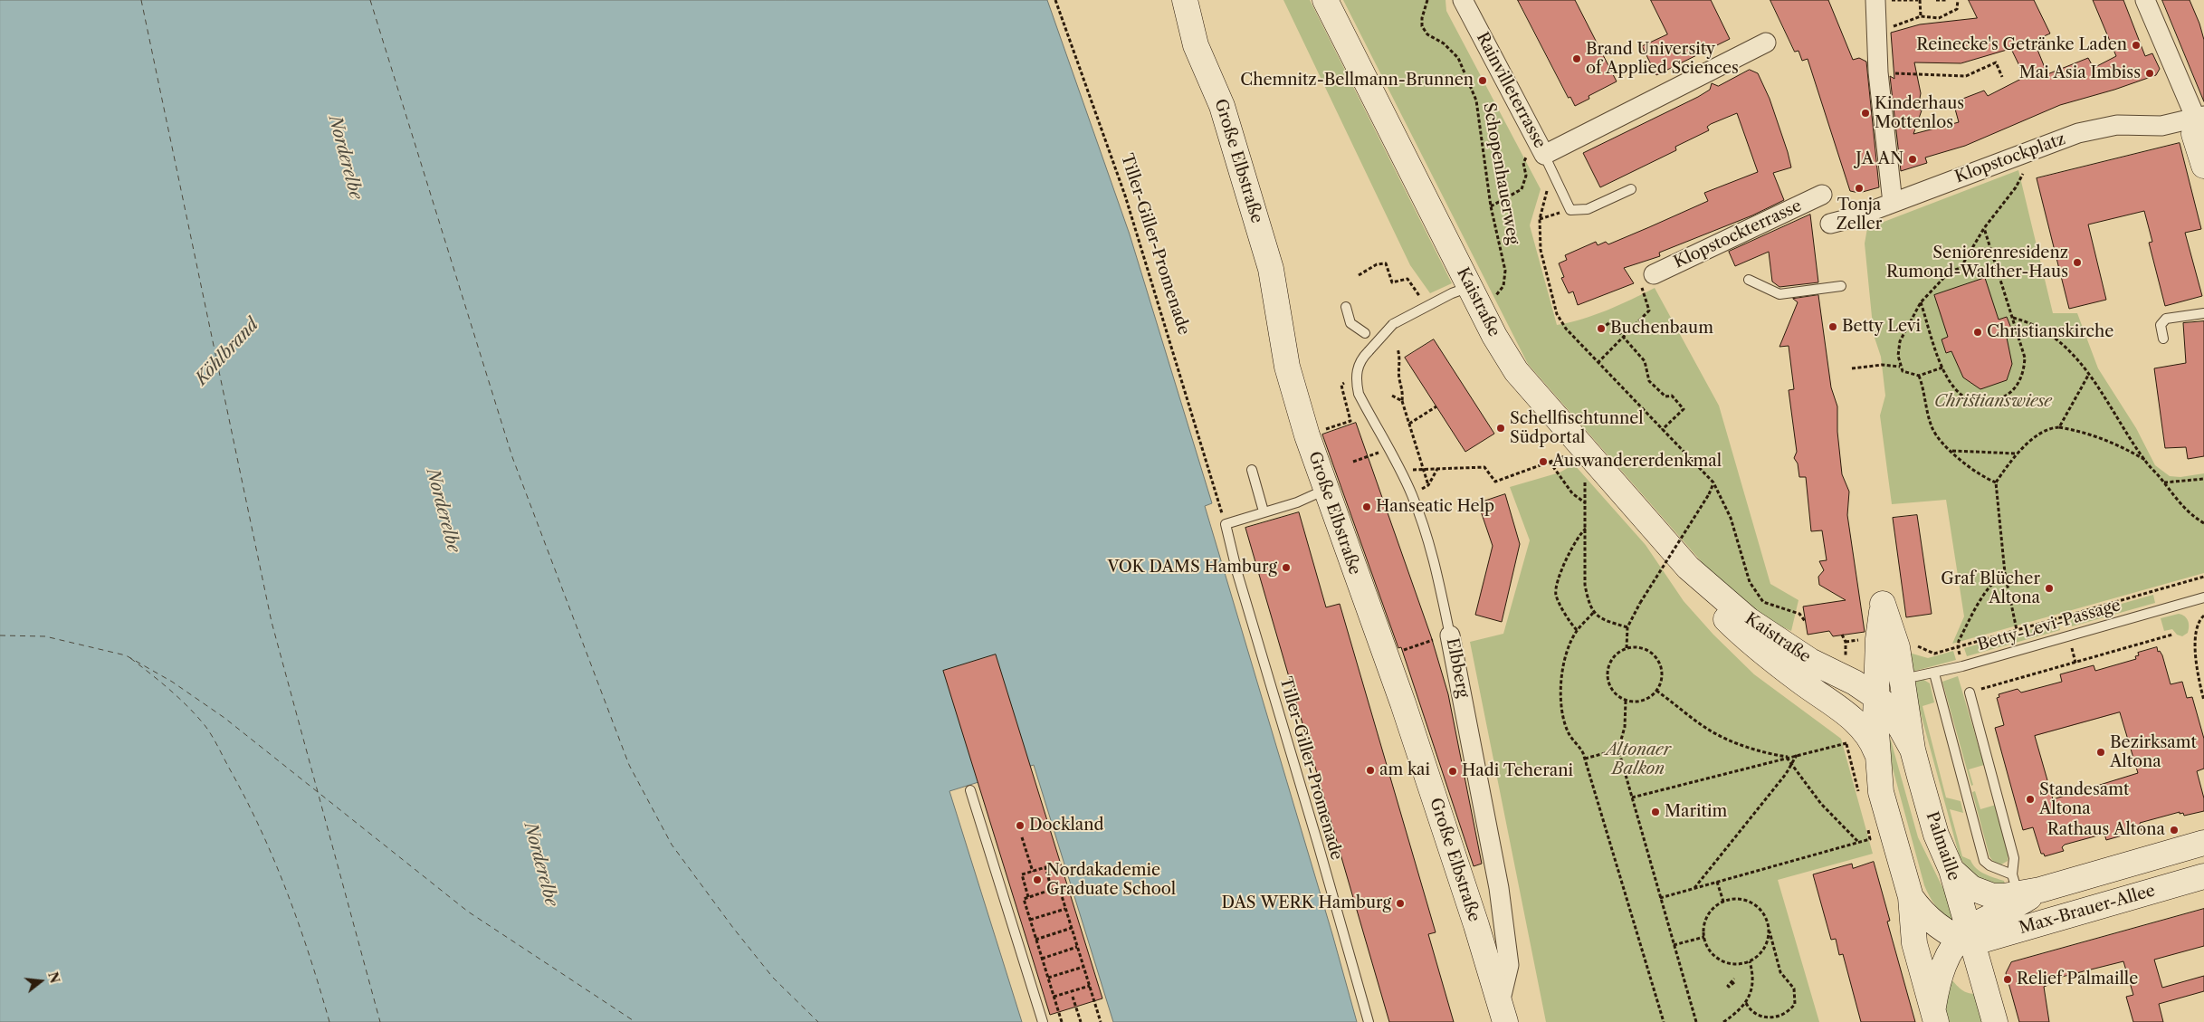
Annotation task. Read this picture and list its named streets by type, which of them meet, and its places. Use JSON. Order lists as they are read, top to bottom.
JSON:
{
  "streets": {
    "street": [
      "Rainvilleterrasse",
      "Klopstockplatz",
      "Große Elbstraße",
      "Klopstockterrasse",
      "Kaistraße",
      "Elbberg",
      "Palmaille",
      "Max-Brauer-Allee"
    ],
    "lane": ["Tiller-Giller-Promenade", "Betty-Levi-Passage"],
    "path": ["Schopenhauerweg"]
  },
  "crossings": [
    ["Große Elbstraße", "Elbberg"],
    ["Schopenhauerweg", "Kaistraße"],
    ["Kaistraße", "Elbberg"],
    ["Kaistraße", "Palmaille"],
    ["Betty-Levi-Passage", "Palmaille"],
    ["Palmaille", "Max-Brauer-Allee"]
  ],
  "water": ["Norderelbe", "Köhlbrand"],
  "parks": ["Christianswiese", "Altonaer Balkon"],
  "places": [
    "Reinecke's Getränke Laden",
    "Brand University of Applied Sciences",
    "Mai Asia Imbiss",
    "Chemnitz-Bellmann-Brunnen",
    "Kinderhaus Mottenlos",
    "JA AN",
    "Tonja Zeller",
    "Seniorenresidenz Rumond-Walther-Haus",
    "Betty Levi",
    "Buchenbaum",
    "Christianskirche",
    "Schellfischtunnel Südportal",
    "Auswandererdenkmal",
    "Hanseatic Help",
    "VOK DAMS Hamburg",
    "Graf Blücher Altona",
    "Bezirksamt Altona",
    "am kai",
    "Hadi Teherani",
    "Standesamt Altona",
    "Maritim",
    "Dockland",
    "Rathaus Altona",
    "Nordakademie Graduate School",
    "DAS WERK Hamburg",
    "Relief Palmaille"
  ],
  "north": "right"
}
